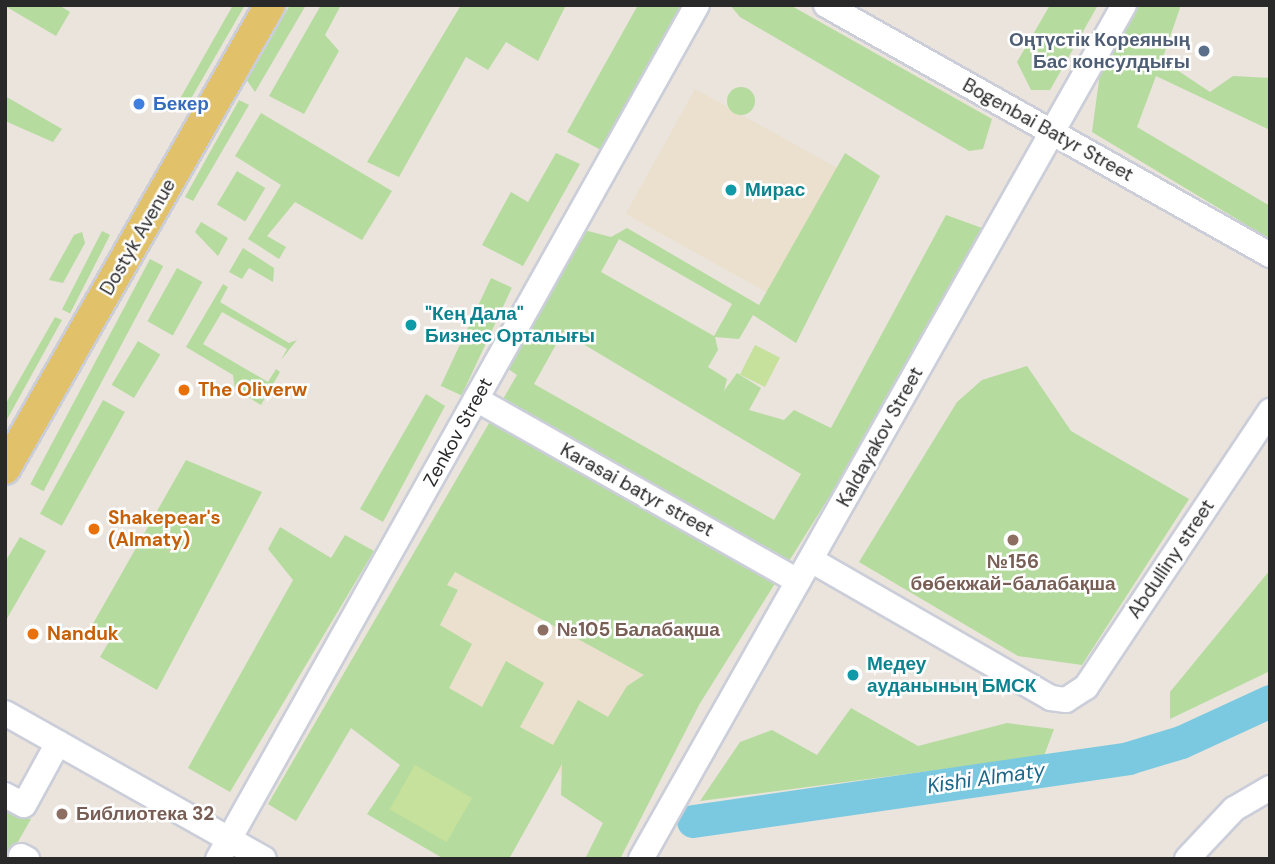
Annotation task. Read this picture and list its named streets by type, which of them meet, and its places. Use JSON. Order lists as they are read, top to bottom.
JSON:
{
  "streets": {
    "main road": ["Dostyk Avenue"],
    "street": [
      "Bogenbai Batyr Street",
      "Zenkov Street",
      "Kaldayakov Street",
      "Karasai batyr street",
      "Abdulliny street"
    ]
  },
  "crossings": [
    ["Bogenbai Batyr Street", "Kaldayakov Street"],
    ["Zenkov Street", "Karasai batyr street"],
    ["Kaldayakov Street", "Karasai batyr street"],
    ["Karasai batyr street", "Abdulliny street"]
  ],
  "water": ["Kіshі Almaty"],
  "places": [
    "Оңтүстік Кореяның Бас консулдығы",
    "Бекер",
    "Мирас",
    "\"Кең Дала\" Бизнес Орталығы",
    "The Oliverw",
    "Shakepear's (Almaty)",
    "№156 бөбекжай-балабақша",
    "№105 Балабақша",
    "Nanduk",
    "Медеу ауданының БМСК",
    "Библиотека 32"
  ]
}
